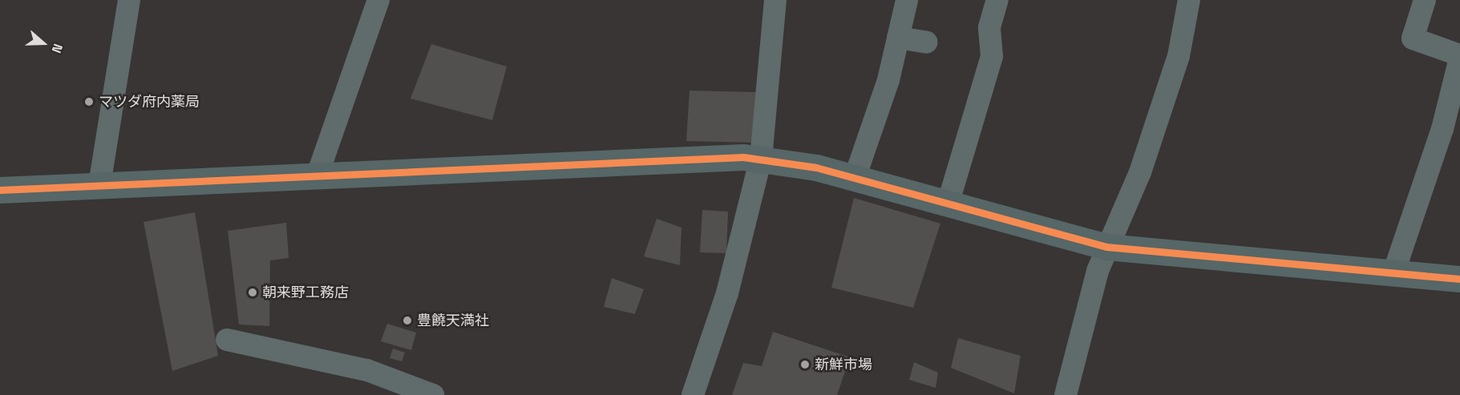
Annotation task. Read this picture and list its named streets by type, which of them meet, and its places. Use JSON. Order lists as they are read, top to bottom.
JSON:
{
  "places": [
    "マツダ府内薬局",
    "朝来野工務店",
    "豊饒天満社",
    "新鮮市場"
  ],
  "north": "right"
}
